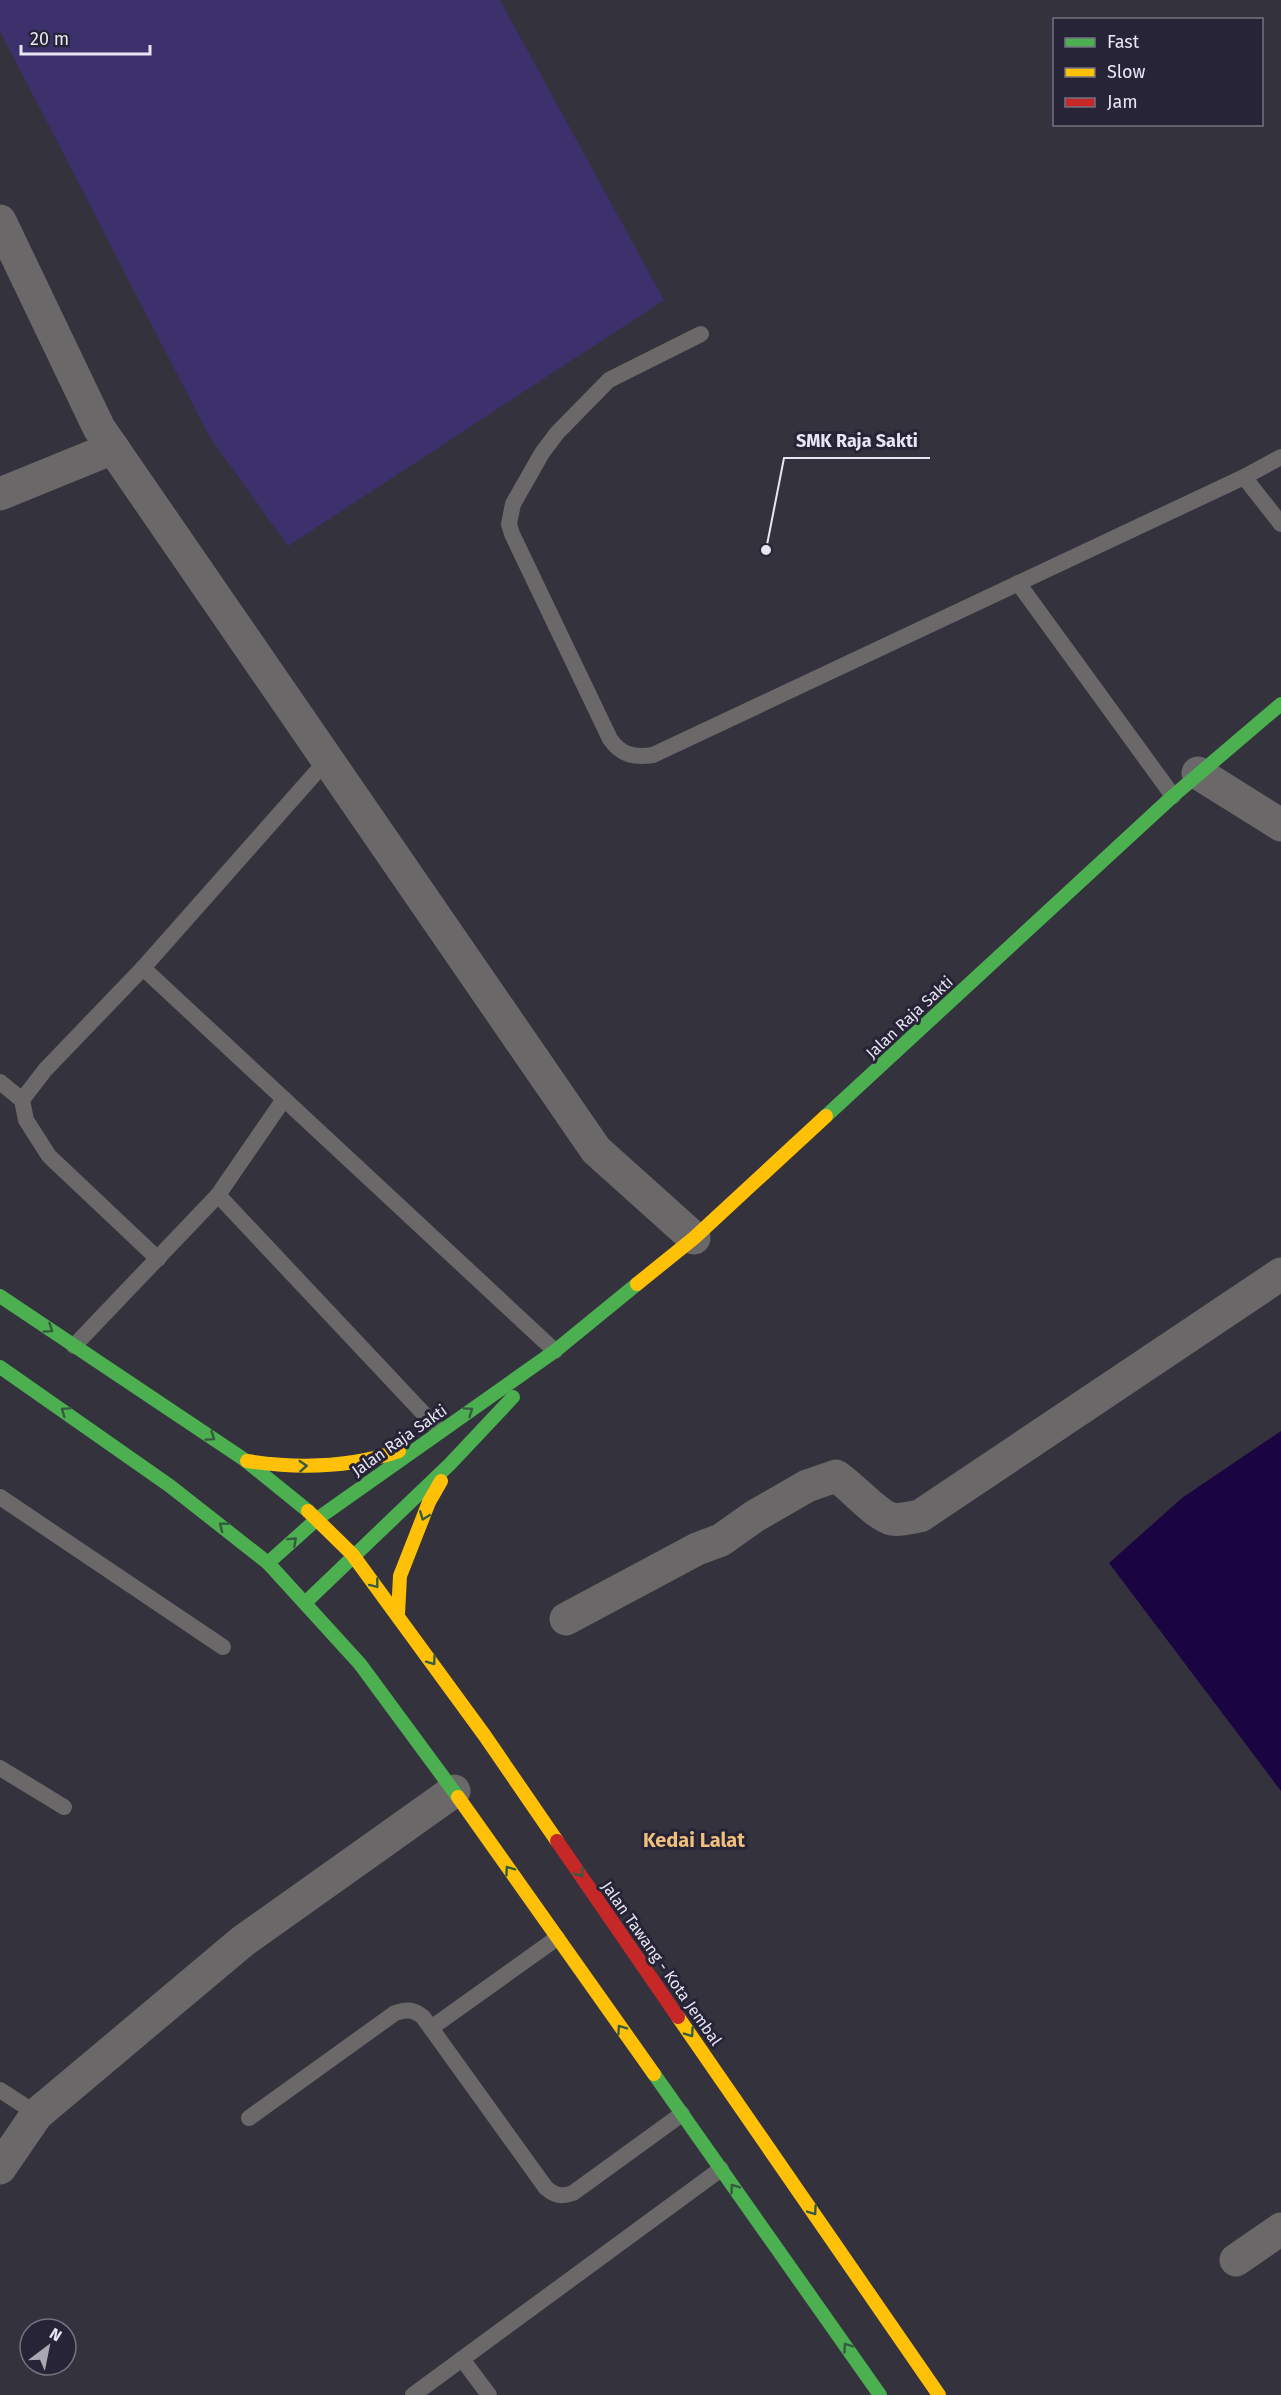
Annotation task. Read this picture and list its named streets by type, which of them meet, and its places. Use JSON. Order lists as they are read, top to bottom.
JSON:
{
  "streets": {
    "main road": ["Jalan Raja Sakti", "Jalan Tawang - Kota Jembal"]
  },
  "crossings": [
    ["Jalan Raja Sakti", "Jalan Tawang - Kota Jembal"]
  ],
  "districts": ["Kedai Lalat"],
  "places": ["SMK Raja Sakti"],
  "legend": ["Fast", "Slow", "Jam"],
  "scale_bar": "20 m",
  "north": "top right"
}
